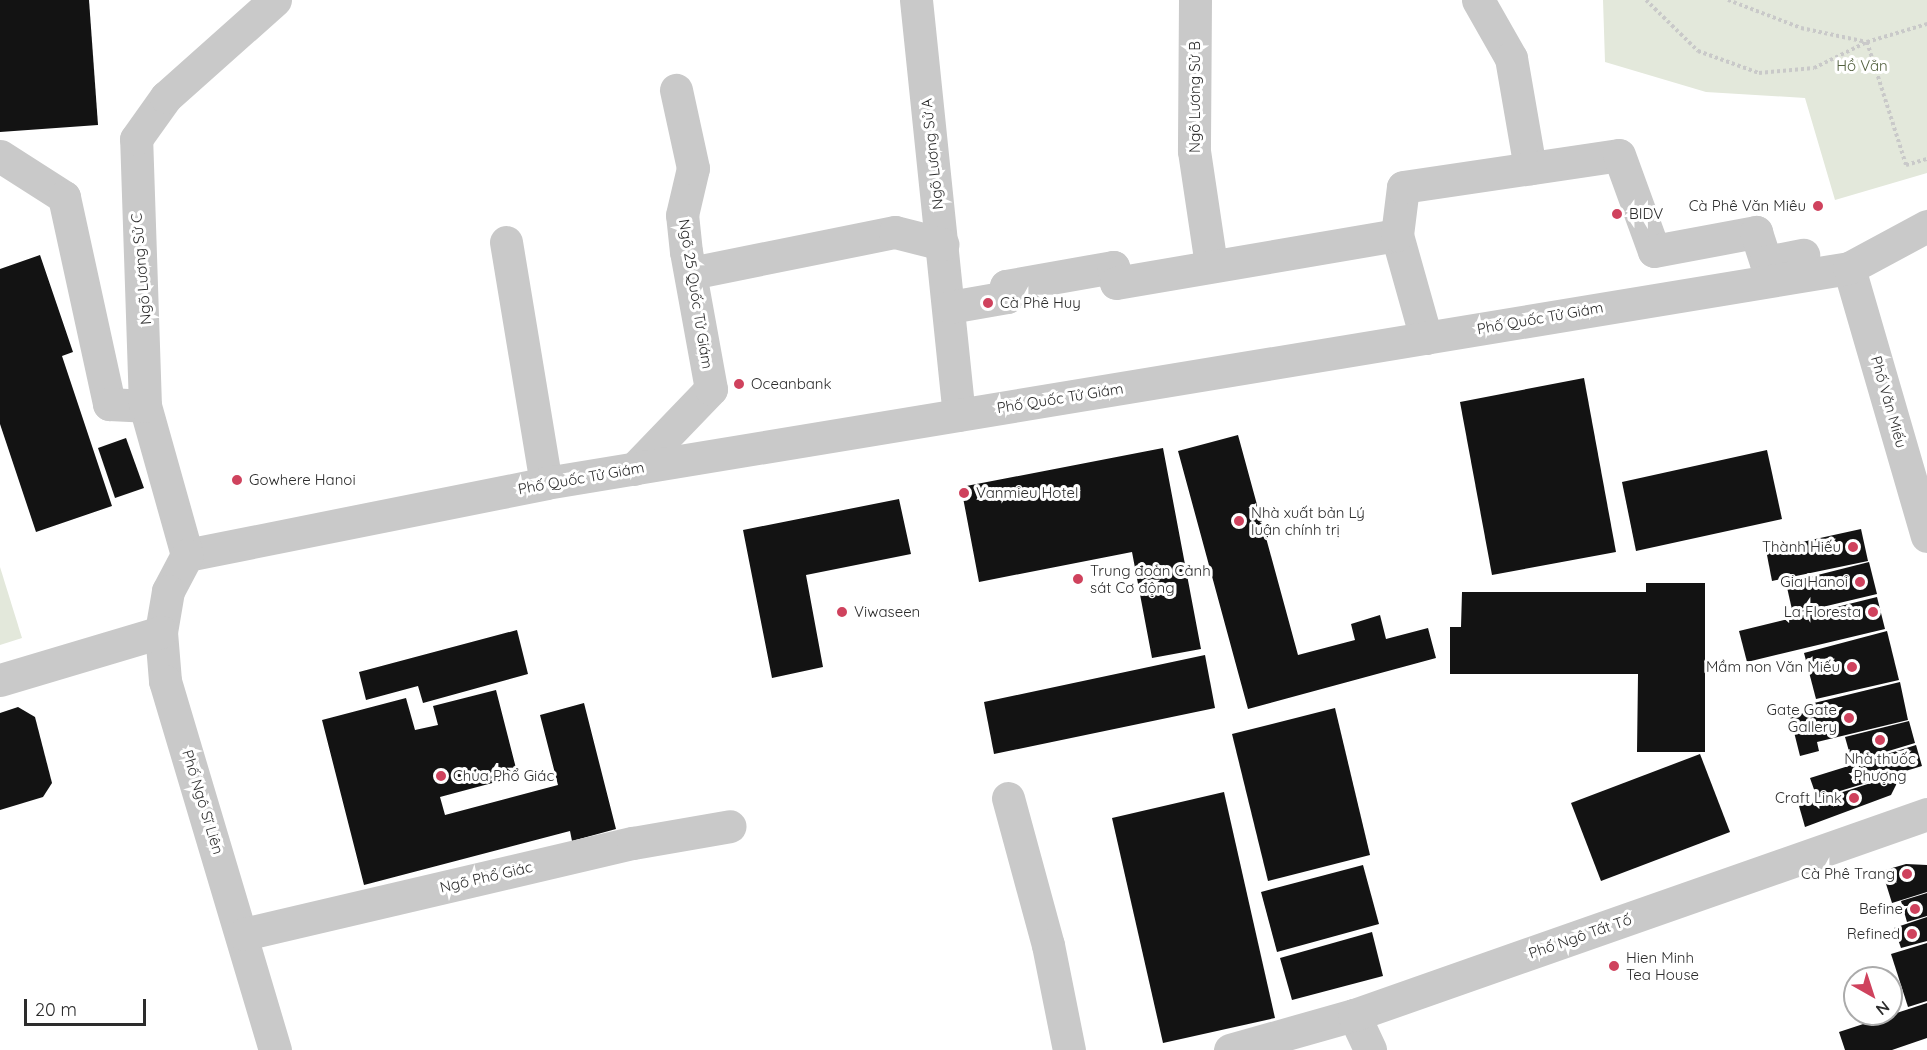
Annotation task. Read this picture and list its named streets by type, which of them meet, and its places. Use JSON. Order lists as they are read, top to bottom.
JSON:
{
  "streets": {
    "street": [
      "Ngõ Lương Sử B",
      "Ngõ Lương Sử A",
      "Ngõ Lương Sử C",
      "Ngõ 25 Quốc Tử Giám",
      "Phố Quốc Tử Giám",
      "Phố Văn Miếu",
      "Phố Ngô Sĩ Liên",
      "Ngõ Phổ Giác",
      "Phố Ngô Tất Tố"
    ]
  },
  "crossings": [
    ["Ngõ Lương Sử A", "Phố Quốc Tử Giám"],
    ["Ngõ Lương Sử C", "Phố Quốc Tử Giám"],
    ["Ngõ Lương Sử C", "Phố Ngô Sĩ Liên"],
    ["Ngõ 25 Quốc Tử Giám", "Phố Quốc Tử Giám"],
    ["Phố Quốc Tử Giám", "Phố Văn Miếu"],
    ["Phố Quốc Tử Giám", "Phố Ngô Sĩ Liên"],
    ["Phố Ngô Sĩ Liên", "Ngõ Phổ Giác"]
  ],
  "parks": ["Hồ Văn"],
  "places": [
    "Cà Phê Văn Miêu",
    "BIDV",
    "Cà Phê Huy",
    "Oceanbank",
    "Gowhere Hanoi",
    "Vanmieu Hotel",
    "Nhà xuất bản Lý luận chính trị",
    "Thành Hiếu",
    "Trung đoàn Cảnh sát Cơ động",
    "Gia Hanoi",
    "Viwaseen",
    "La Floresta",
    "Mầm non Văn Miếu",
    "Gate Gate Gallery",
    "Nhà thuốc Phượng",
    "Chùa Phổ Giác",
    "Craft Link",
    "Cà Phê Trang",
    "Befine",
    "Refined",
    "Hien Minh Tea House"
  ],
  "scale_bar": "20 m",
  "north": "bottom right"
}
